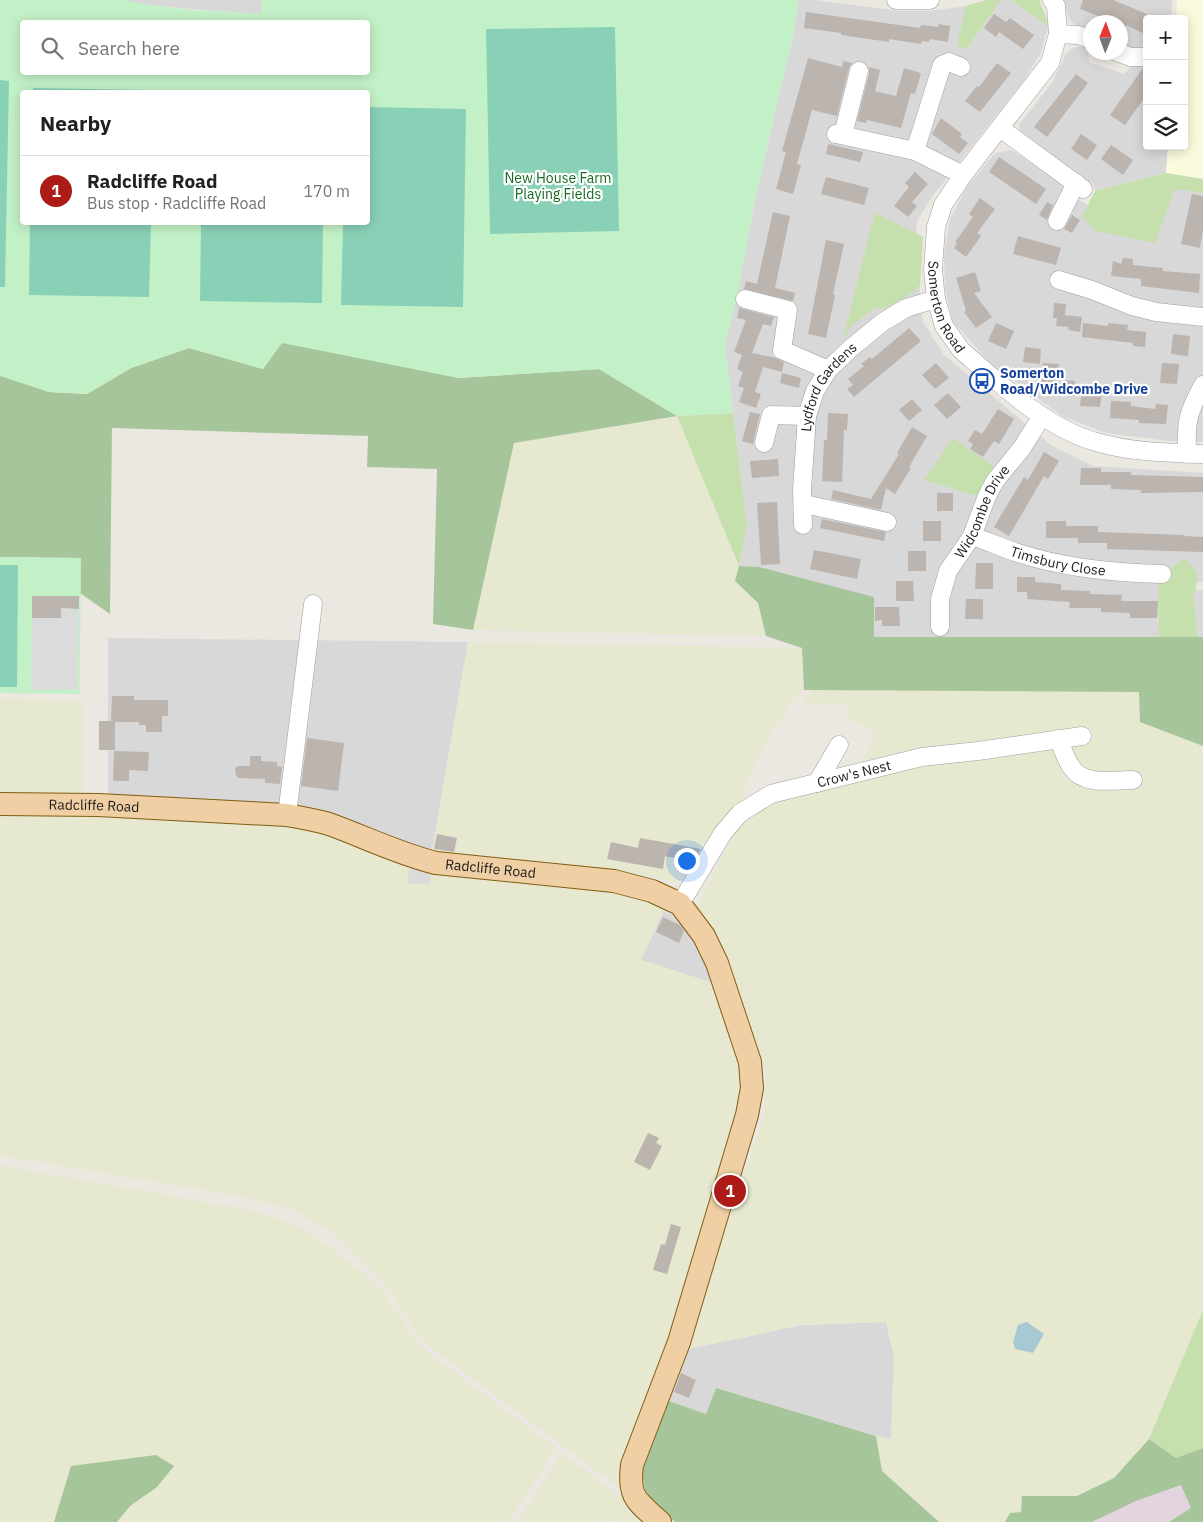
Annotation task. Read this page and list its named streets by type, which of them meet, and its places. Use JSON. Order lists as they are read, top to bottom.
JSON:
{
  "streets": {
    "main road": ["Radcliffe Road"],
    "street": [
      "Somerton Road",
      "Lydford Gardens",
      "Widcombe Drive",
      "Timsbury Close",
      "Crow's Nest"
    ]
  },
  "crossings": [
    ["Somerton Road", "Lydford Gardens"],
    ["Somerton Road", "Widcombe Drive"],
    ["Widcombe Drive", "Timsbury Close"],
    ["Crow's Nest", "Radcliffe Road"]
  ],
  "parks": ["New House Farm Playing Fields"],
  "places": {
    "bus stop": ["Somerton Road/Widcombe Drive"]
  },
  "north": "top",
  "page": {
    "map_buttons": ["+", "−"],
    "search": "Search here",
    "heading": "Nearby",
    "list": [
      {
        "mark": "1",
        "name": "Radcliffe Road",
        "note": "Bus stop · Radcliffe Road",
        "value": "170 m"
      }
    ],
    "pins": "1"
  }
}
